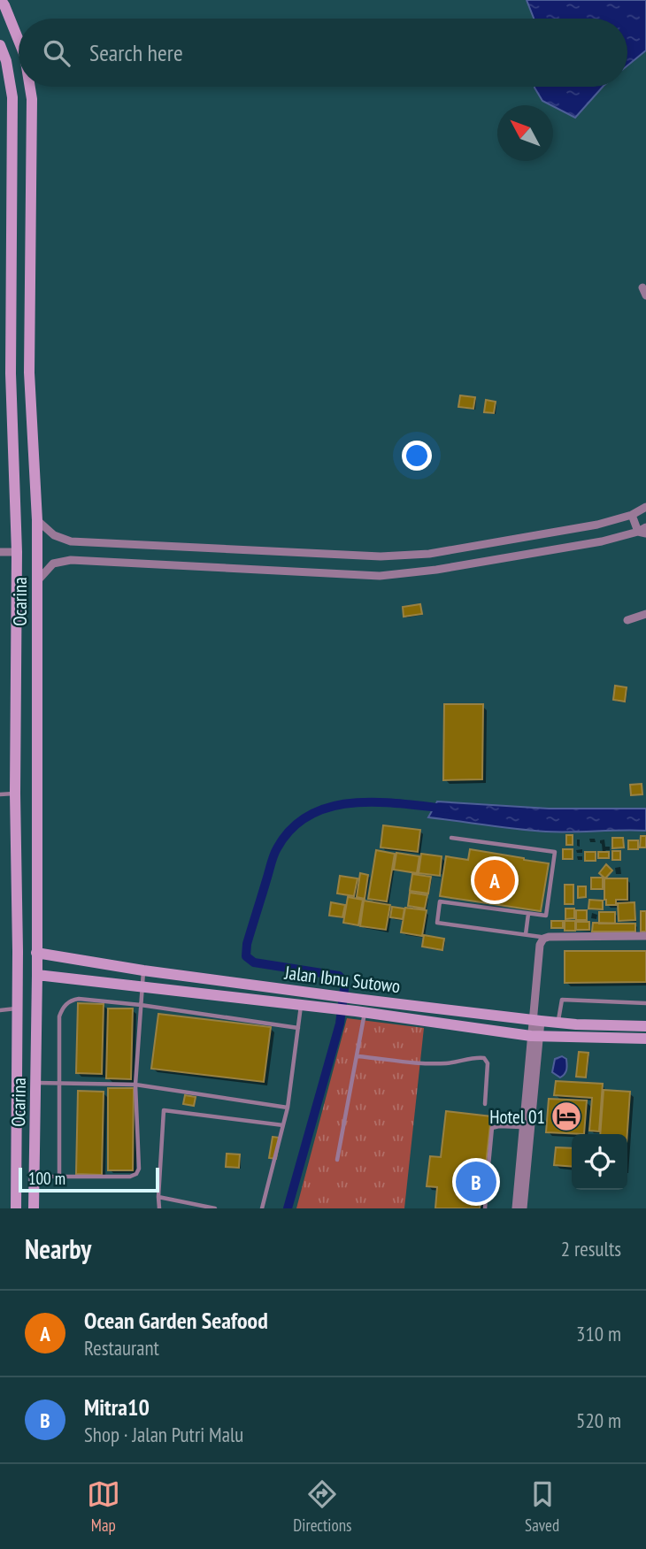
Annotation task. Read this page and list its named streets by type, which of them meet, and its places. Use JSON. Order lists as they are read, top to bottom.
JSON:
{
  "streets": {
    "main road": ["Ocarina", "Jalan Ibnu Sutowo"]
  },
  "crossings": [
    ["Ocarina", "Jalan Ibnu Sutowo"]
  ],
  "places": {
    "hotel": ["Hotel 01"]
  },
  "scale_bar": "100 m",
  "north": "top left",
  "page": {
    "search": "Search here",
    "pins": ["A", "B"],
    "scale": "100 m",
    "heading": ["Nearby", "2 results"],
    "list": [
      {
        "mark": "A",
        "name": "Ocean Garden Seafood",
        "note": "Restaurant",
        "value": "310 m"
      },
      {
        "mark": "B",
        "name": "Mitra10",
        "note": "Shop · Jalan Putri Malu",
        "value": "520 m"
      }
    ],
    "nav": ["Map", "Directions", "Saved"]
  }
}
